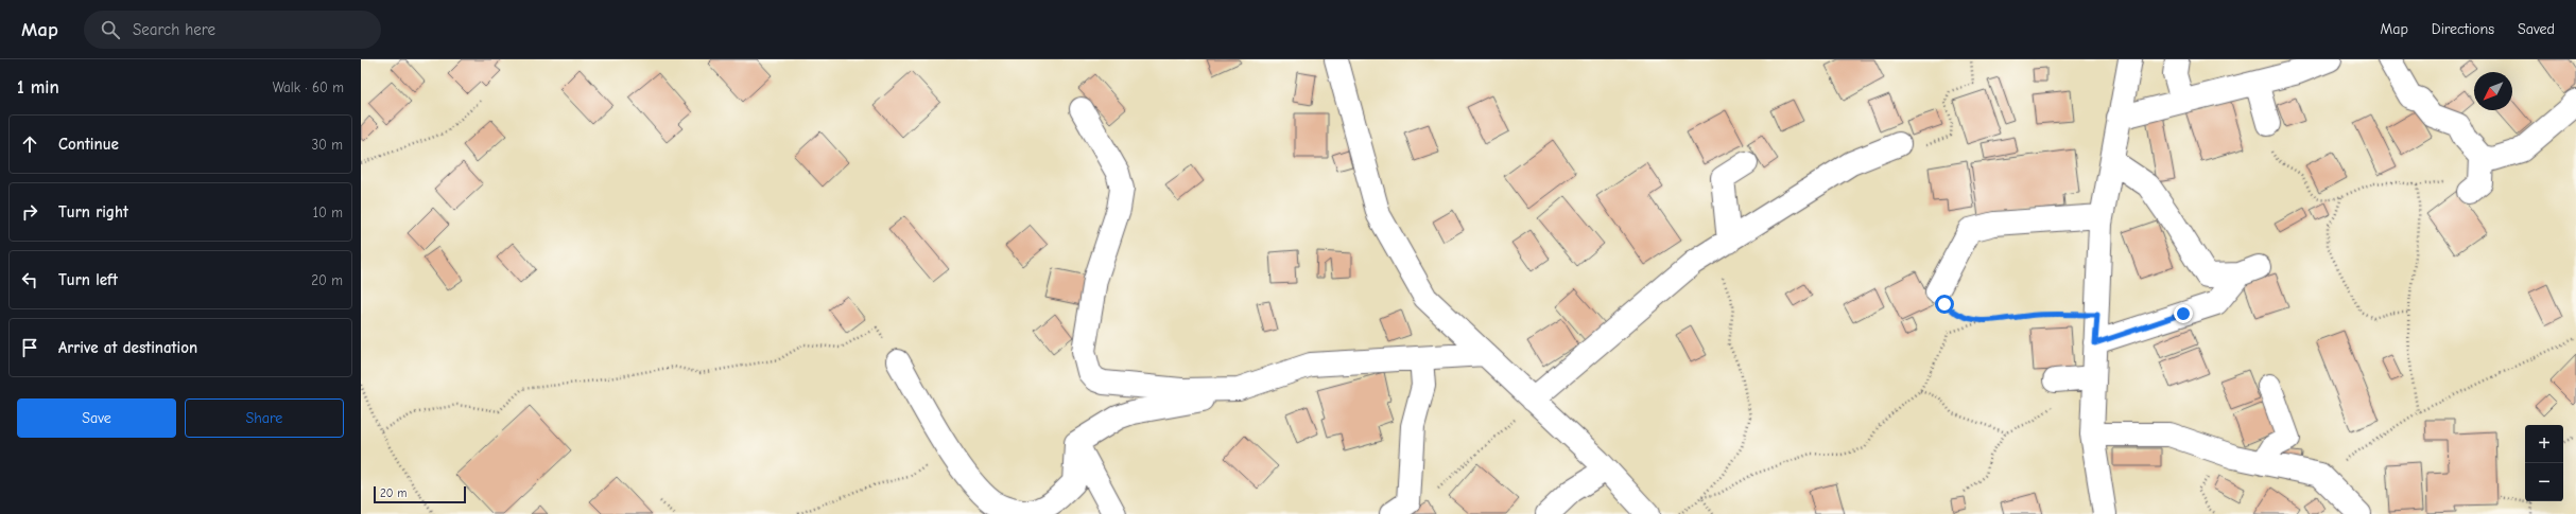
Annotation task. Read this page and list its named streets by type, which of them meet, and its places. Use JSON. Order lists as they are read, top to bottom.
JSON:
{
  "scale_bar": "20 m",
  "north": "bottom left",
  "page": {
    "header": "Map",
    "search": "Search here",
    "nav": ["Map", "Directions", "Saved"],
    "heading": ["1 min", "Walk · 60 m"],
    "list": [
      ["Continue", "30 m"],
      ["Turn right", "10 m"],
      ["Turn left", "20 m"],
      "Arrive at destination"
    ],
    "buttons": ["Save", "Share"],
    "map_buttons": ["+", "−"],
    "scale": "20 m"
  }
}
